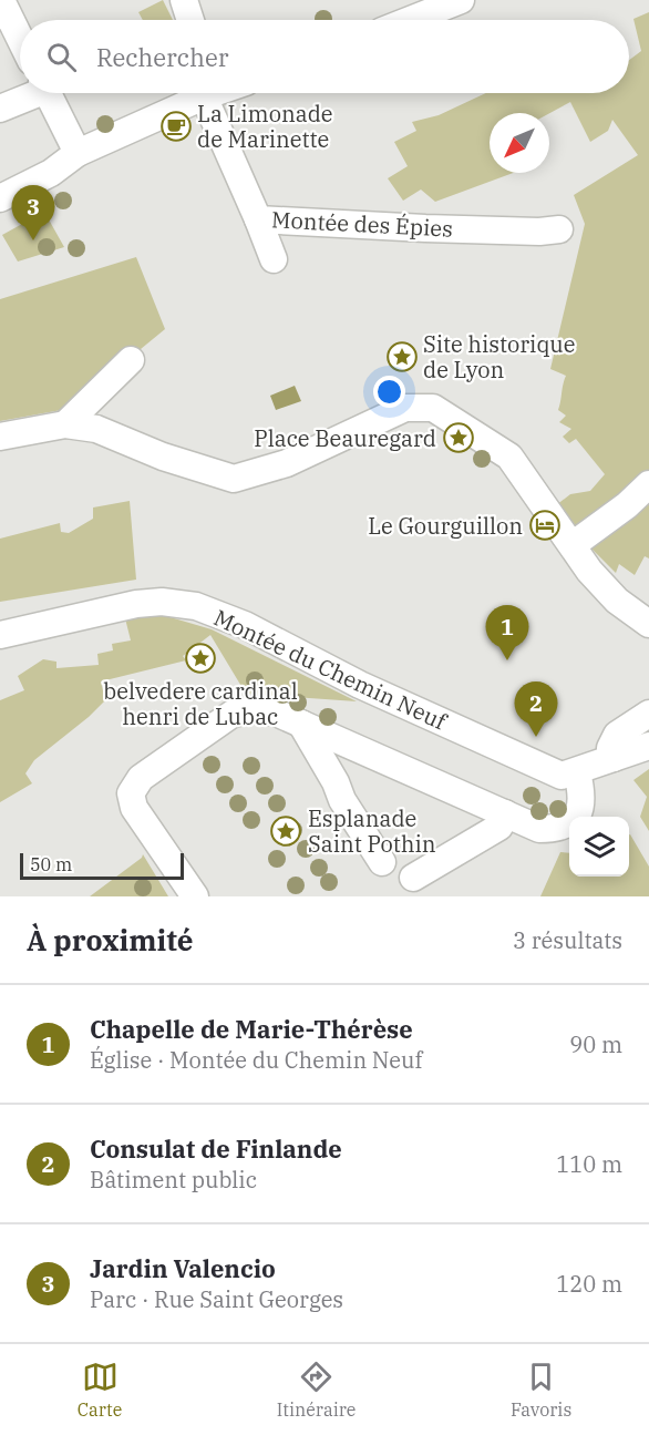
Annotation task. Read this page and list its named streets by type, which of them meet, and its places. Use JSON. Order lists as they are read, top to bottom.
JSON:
{
  "streets": {
    "street": ["Montée des Épies", "Montée du Chemin Neuf"]
  },
  "places": {
    "cafe": ["La Limonade de Marinette"],
    "place": [
      "Site historique de Lyon",
      "Place Beauregard",
      "belvedere cardinal henri de Lubac",
      "Esplanade Saint Pothin"
    ],
    "hotel": ["Le Gourguillon"]
  },
  "scale_bar": "50 m",
  "north": "bottom left",
  "page": {
    "search": "Rechercher",
    "pins": ["3", "1", "2"],
    "scale": "50 m",
    "heading": ["À proximité", "3 résultats"],
    "list": [
      {
        "mark": "1",
        "name": "Chapelle de Marie-Thérèse",
        "note": "Église · Montée du Chemin Neuf",
        "value": "90 m"
      },
      {
        "mark": "2",
        "name": "Consulat de Finlande",
        "note": "Bâtiment public",
        "value": "110 m"
      },
      {
        "mark": "3",
        "name": "Jardin Valencio",
        "note": "Parc · Rue Saint Georges",
        "value": "120 m"
      }
    ],
    "nav": ["Carte", "Itinéraire", "Favoris"]
  }
}
